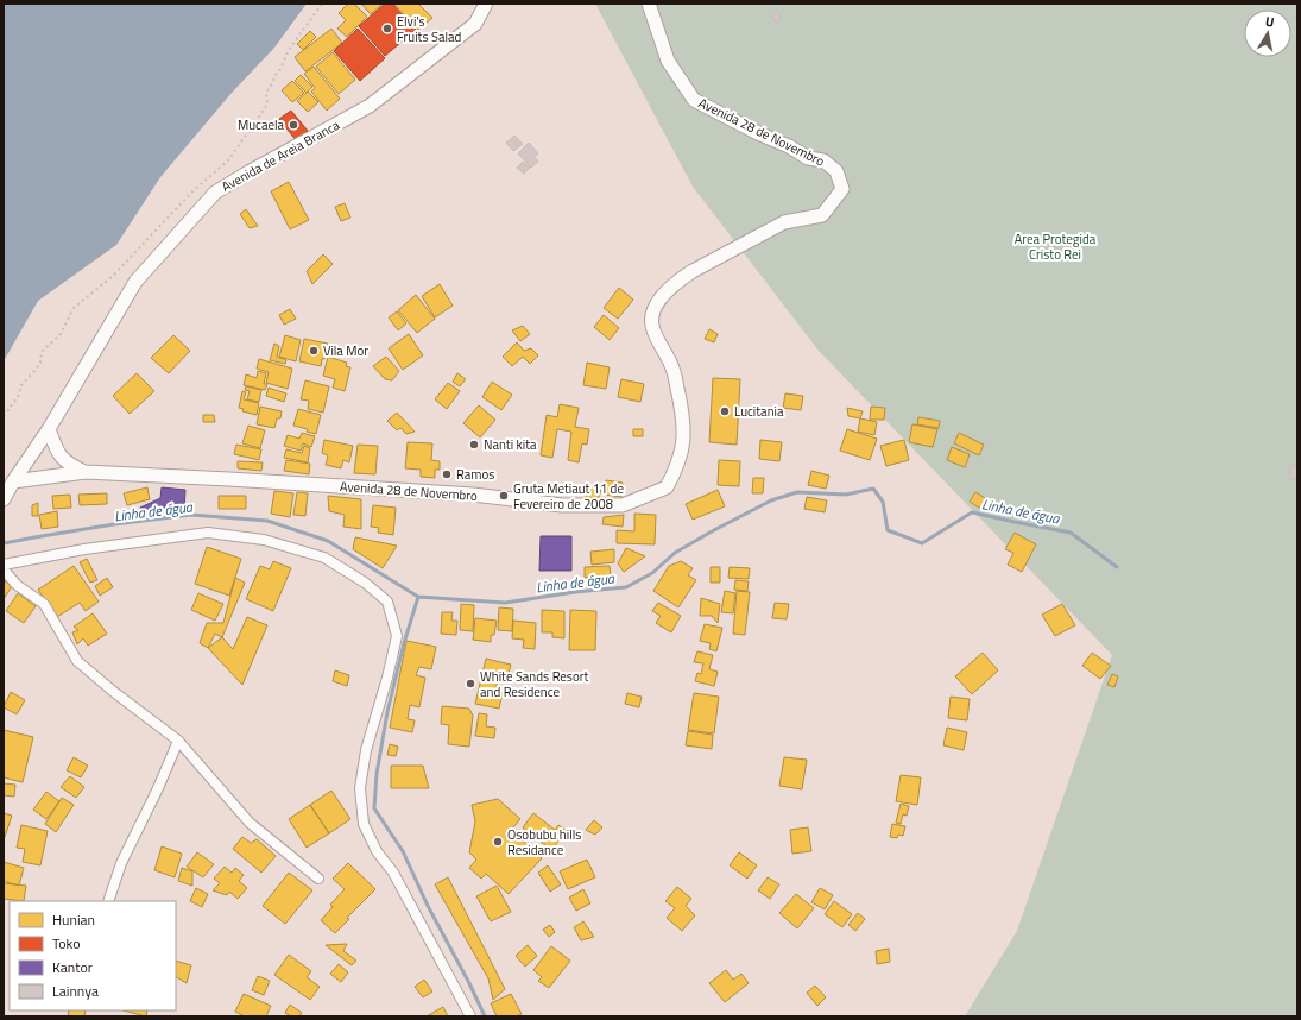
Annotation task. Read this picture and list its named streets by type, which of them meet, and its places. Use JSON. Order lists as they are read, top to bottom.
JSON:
{
  "streets": {
    "main road": ["Avenida 28 de Novembro", "Avenida de Areia Branca"]
  },
  "crossings": [
    ["Avenida 28 de Novembro", "Avenida de Areia Branca"]
  ],
  "water": ["Linha de água"],
  "parks": ["Area Protegida Cristo Rei"],
  "places": [
    "Elvi's Fruits Salad",
    "Mucaela",
    "Vila Mor",
    "Lucitania",
    "Nanti kita",
    "Ramos",
    "Gruta Metiaut 11 de Fevereiro de 2008",
    "White Sands Resort and Residence",
    "Osobubu hills Residance"
  ],
  "legend": [
    "Hunian",
    "Toko",
    "Kantor",
    "Lainnya"
  ],
  "north": "top"
}
